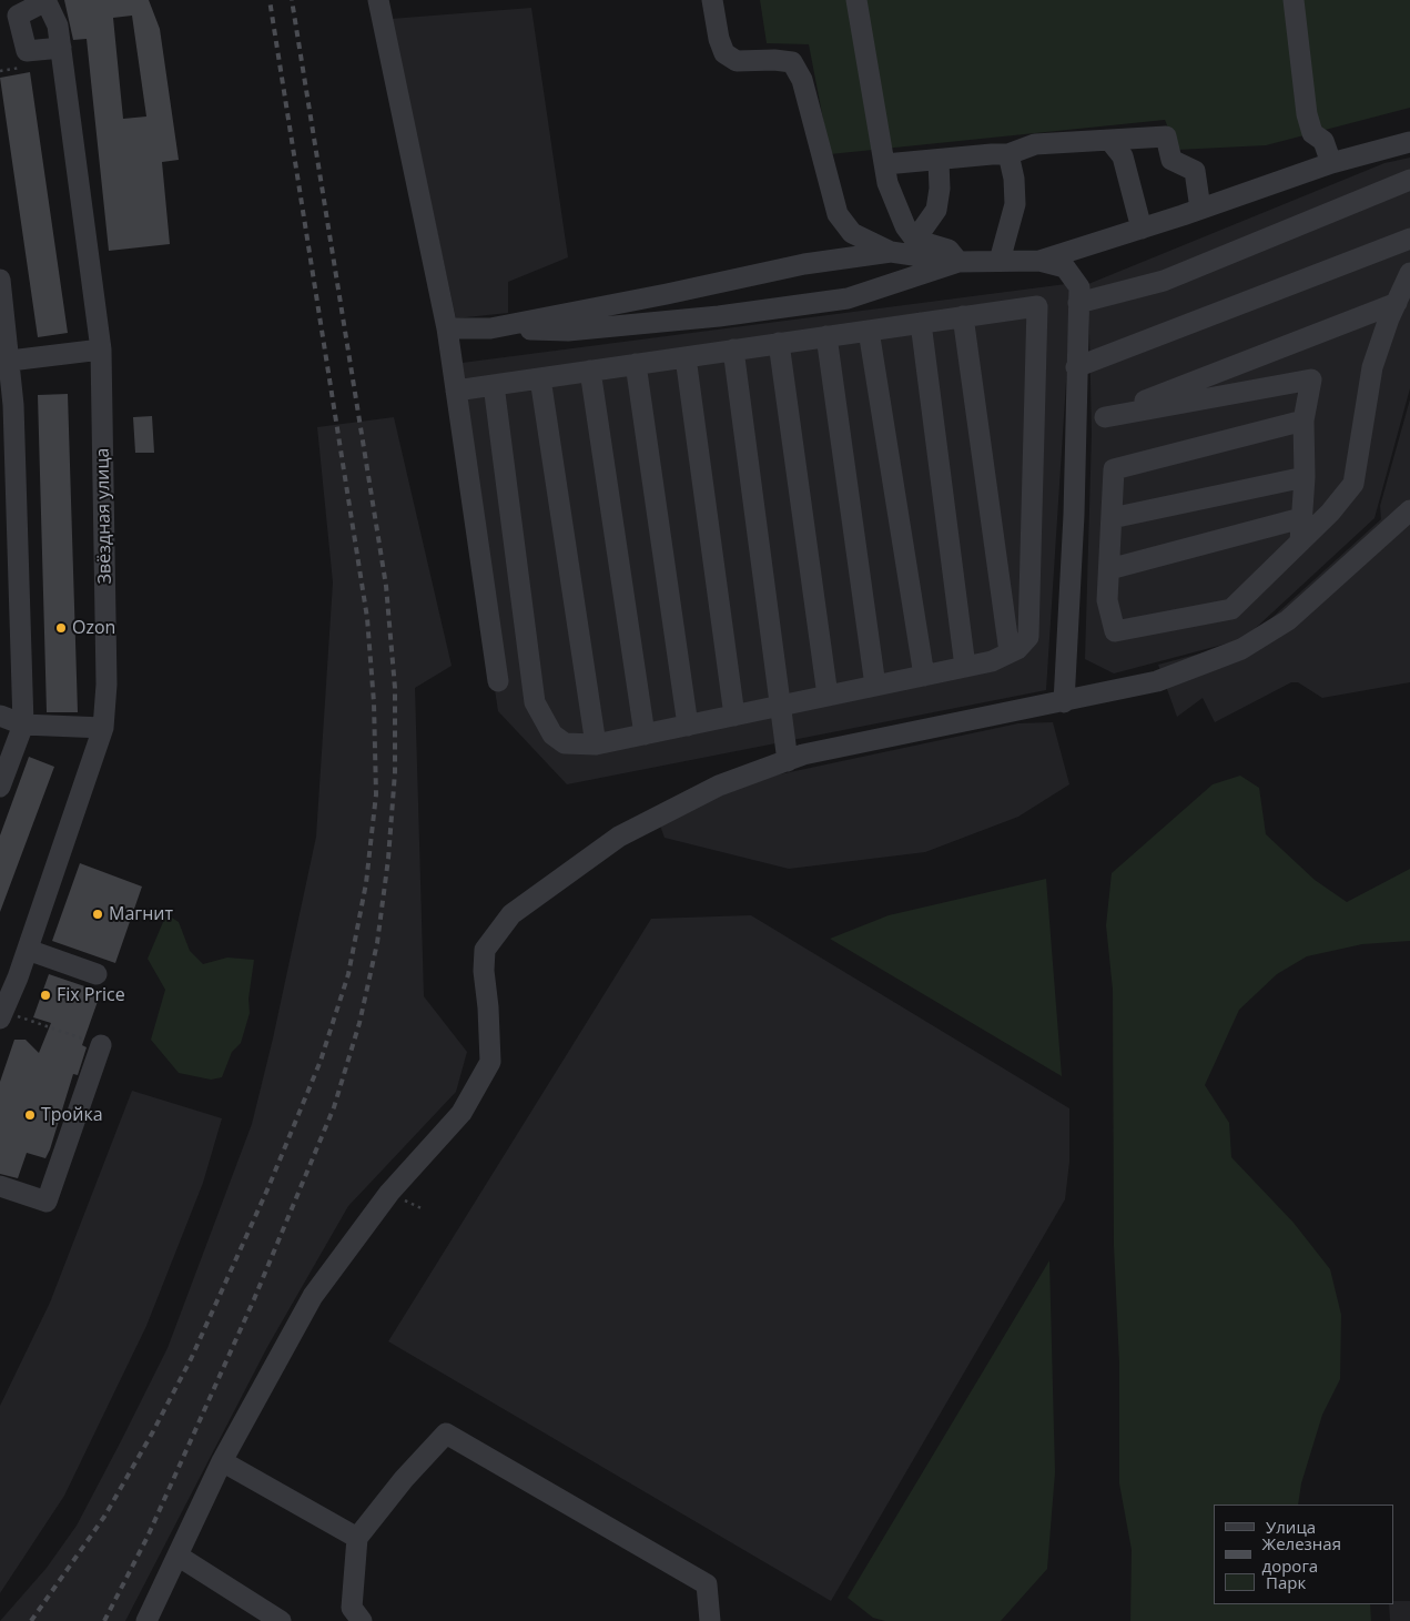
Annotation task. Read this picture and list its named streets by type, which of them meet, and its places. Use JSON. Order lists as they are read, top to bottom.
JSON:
{
  "streets": {
    "street": ["Звёздная улица"]
  },
  "places": [
    "Ozon",
    "Магнит",
    "Fix Price",
    "Тройка"
  ],
  "legend": ["Улица", "Железная дорога", "Парк"]
}
